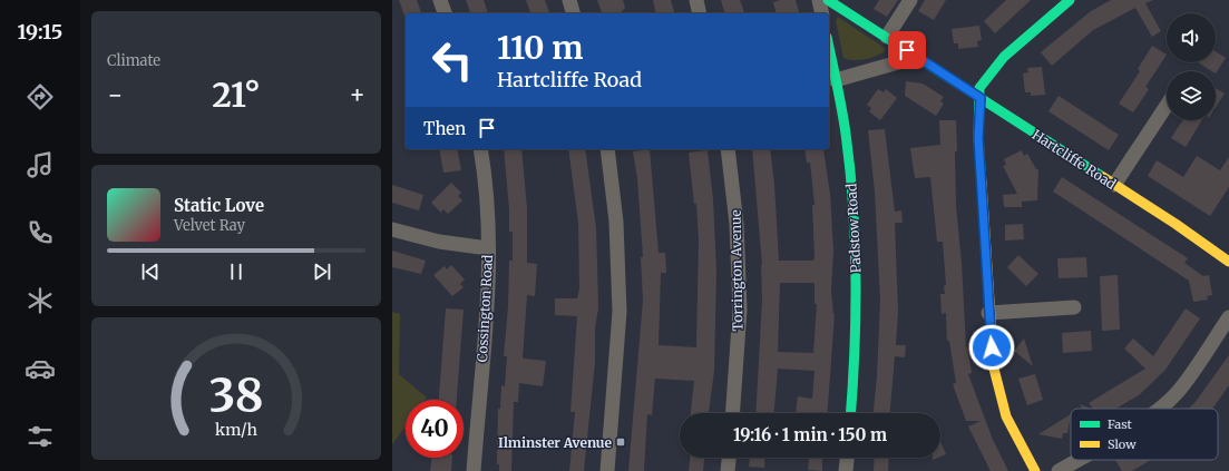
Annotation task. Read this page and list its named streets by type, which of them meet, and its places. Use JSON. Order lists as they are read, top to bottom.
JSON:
{
  "streets": {
    "street": [
      "Hartcliffe Road",
      "Padstow Road",
      "Torrington Avenue",
      "Cossington Road"
    ]
  },
  "places": {
    "transit": ["Ilminster Avenue"]
  },
  "legend": ["Fast", "Slow"],
  "page": {
    "tabs": "19:15",
    "tile": "Climate",
    "turn": ["110 m", "Hartcliffe Road"],
    "heat": ["−", "21°", "+"],
    "then": "Then",
    "song": ["Static Love", "Velvet Ray"],
    "limit": "40",
    "trip": "19:16 · 1 min · 150 m",
    "gauge": ["38", "km/h"]
  }
}
